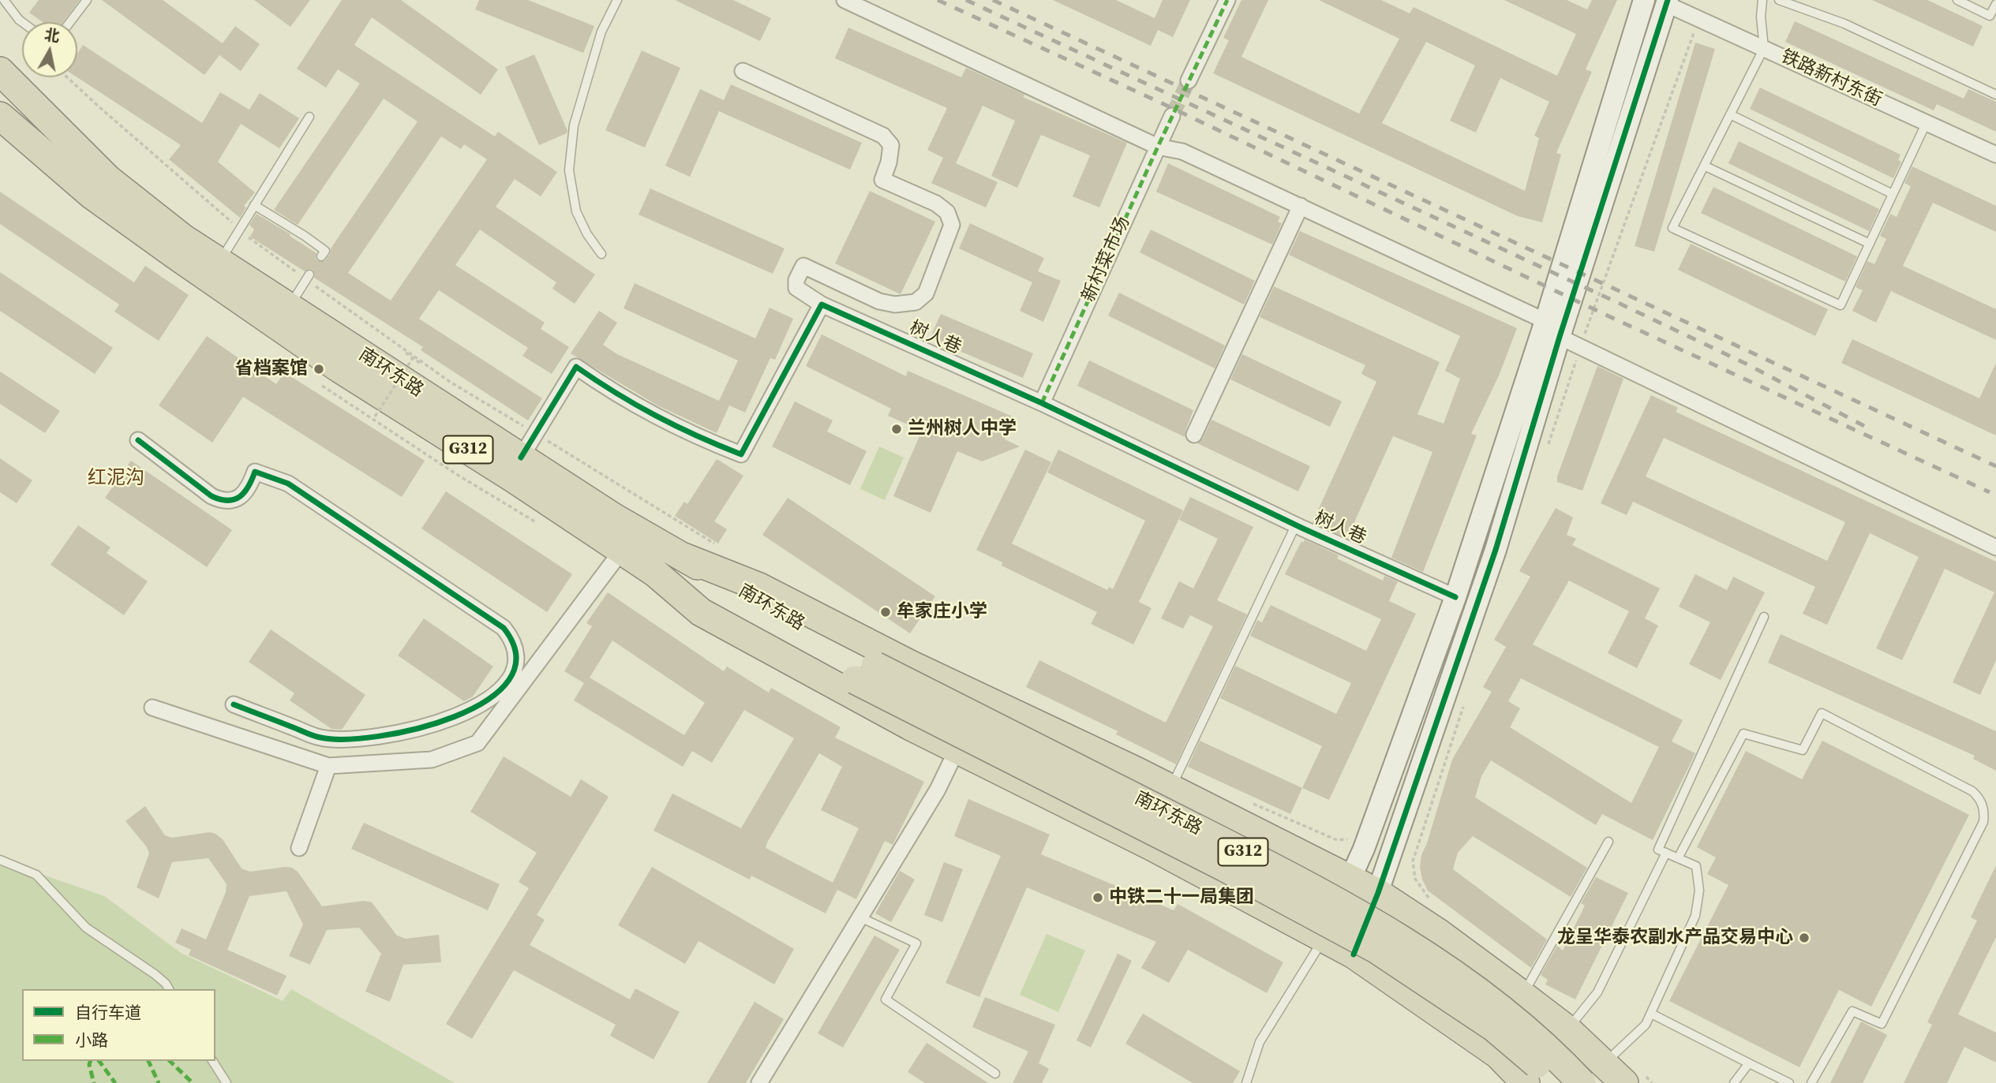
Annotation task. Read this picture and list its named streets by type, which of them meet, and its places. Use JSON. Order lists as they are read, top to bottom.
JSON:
{
  "streets": {
    "highway": ["南环东路", "G312"],
    "street": ["铁路新村东街", "新村菜市场", "树人巷"]
  },
  "crossings": [
    ["新村菜市场", "树人巷"]
  ],
  "districts": ["红泥沟"],
  "places": [
    "省档案馆",
    "兰州树人中学",
    "牟家庄小学",
    "中铁二十一局集团",
    "龙呈华泰农副水产品交易中心"
  ],
  "legend": ["自行车道", "小路"],
  "north": "top"
}
